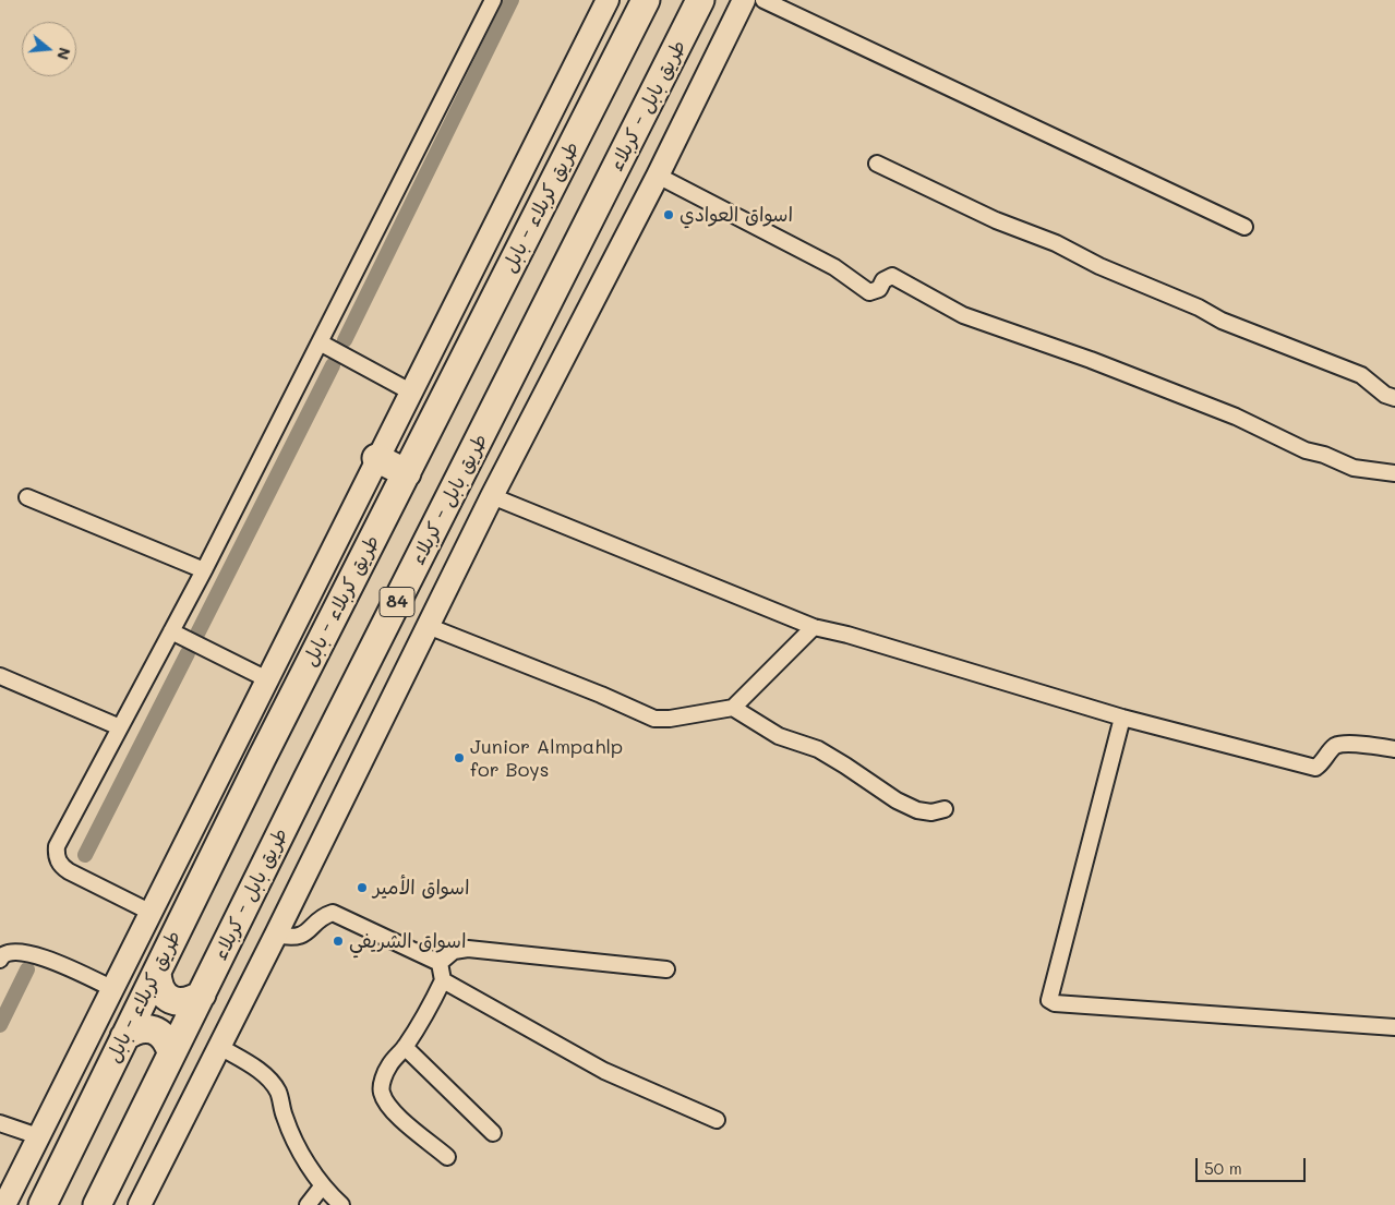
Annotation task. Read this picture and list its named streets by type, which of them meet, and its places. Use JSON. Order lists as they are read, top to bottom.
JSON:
{
  "streets": {
    "highway": ["طريق بابل - كربلاء", "طريق كربلاء - بابل", "84"]
  },
  "places": [
    "اسواق العوادي",
    "Junior Almpahlp for Boys",
    "اسواق الأمير",
    "اسواق الشريفي"
  ],
  "scale_bar": "50 m",
  "north": "right"
}
